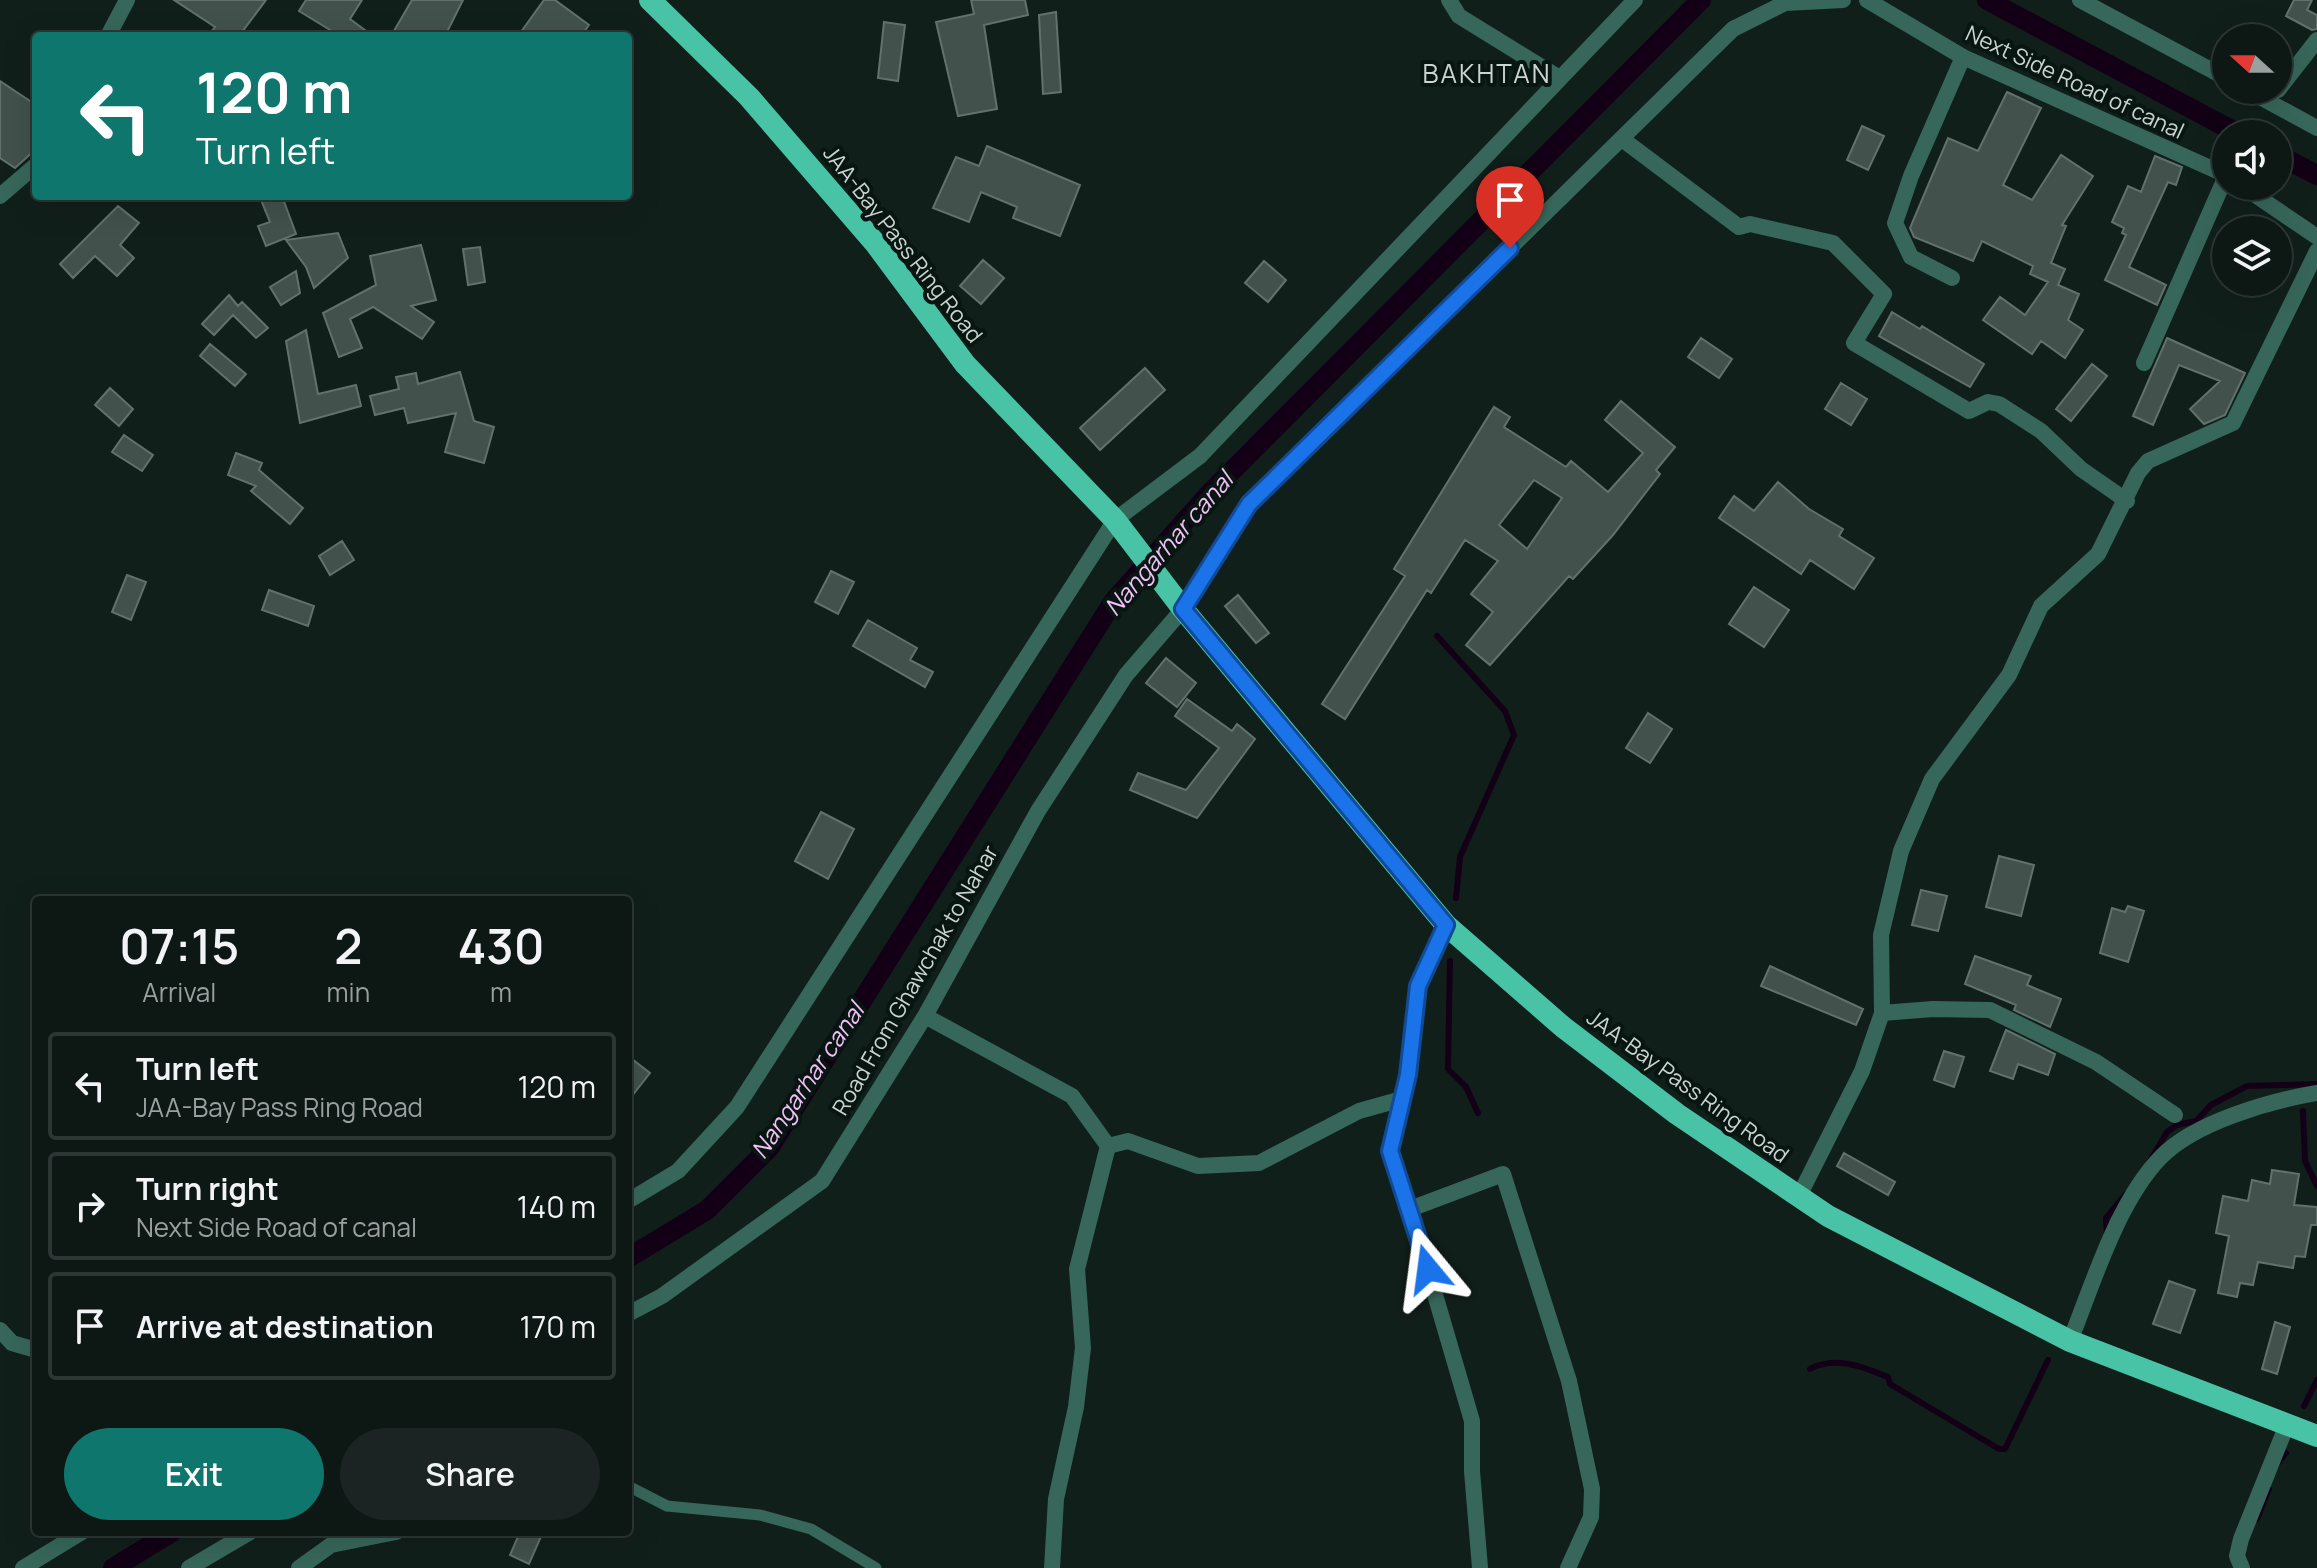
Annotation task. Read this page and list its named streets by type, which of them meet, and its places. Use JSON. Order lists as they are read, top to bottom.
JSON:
{
  "streets": {
    "highway": ["JAA-Bay Pass Ring Road"],
    "street": ["Next Side Road of canal", "Road From Ghawchak to Nahar"]
  },
  "crossings": [
    ["JAA-Bay Pass Ring Road", "Road From Ghawchak to Nahar"]
  ],
  "districts": ["BAKHTAN"],
  "water": ["Nangarhar canal"],
  "north": "left",
  "page": {
    "turn": ["120 m", "Turn left"],
    "eta": [
      "07:15",
      "Arrival",
      "2",
      "min",
      "430",
      "m"
    ],
    "list": [
      {
        "name": "Turn left",
        "note": "JAA-Bay Pass Ring Road",
        "value": "120 m"
      },
      {
        "name": "Turn right",
        "note": "Next Side Road of canal",
        "value": "140 m"
      },
      {
        "name": "Arrive at destination",
        "value": "170 m"
      }
    ],
    "buttons": ["Exit", "Share"]
  }
}
